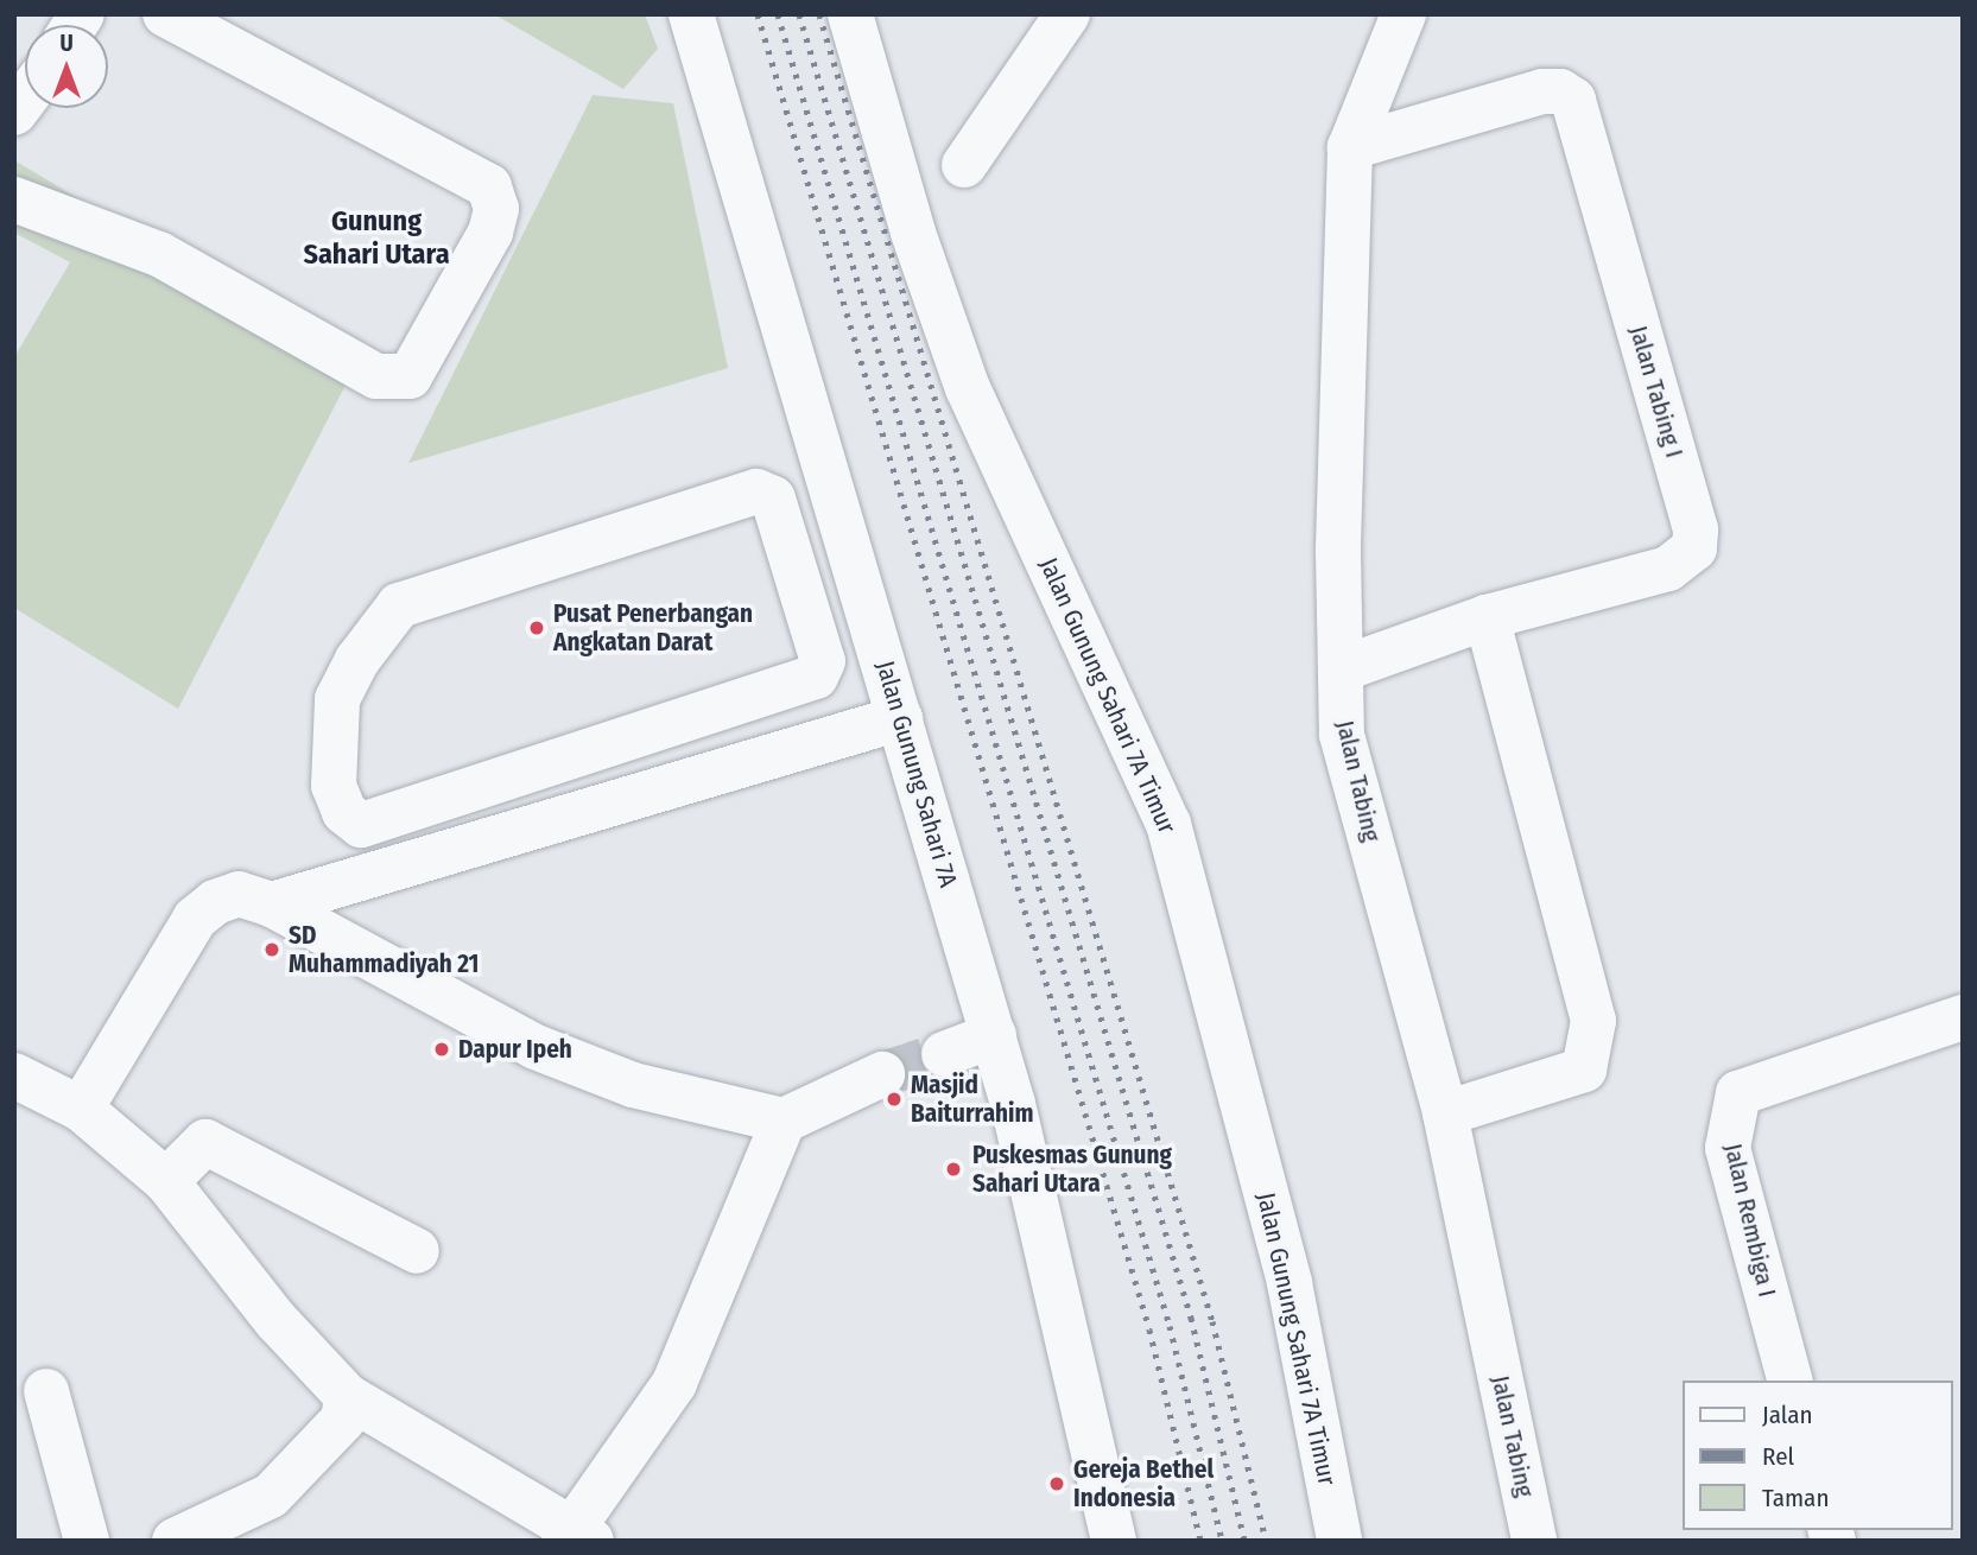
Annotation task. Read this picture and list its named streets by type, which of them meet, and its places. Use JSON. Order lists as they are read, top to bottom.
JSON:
{
  "streets": {
    "street": [
      "Jalan Tabing I",
      "Jalan Gunung Sahari 7A Timur",
      "Jalan Gunung Sahari 7A",
      "Jalan Tabing",
      "Jalan Rembiga I"
    ]
  },
  "crossings": [
    ["Jalan Tabing I", "Jalan Tabing"]
  ],
  "districts": ["Gunung Sahari Utara"],
  "places": [
    "Pusat Penerbangan Angkatan Darat",
    "SD Muhammadiyah 21",
    "Dapur Ipeh",
    "Masjid Baiturrahim",
    "Puskesmas Gunung Sahari Utara",
    "Gereja Bethel Indonesia"
  ],
  "legend": ["Jalan", "Rel", "Taman"],
  "north": "top"
}
